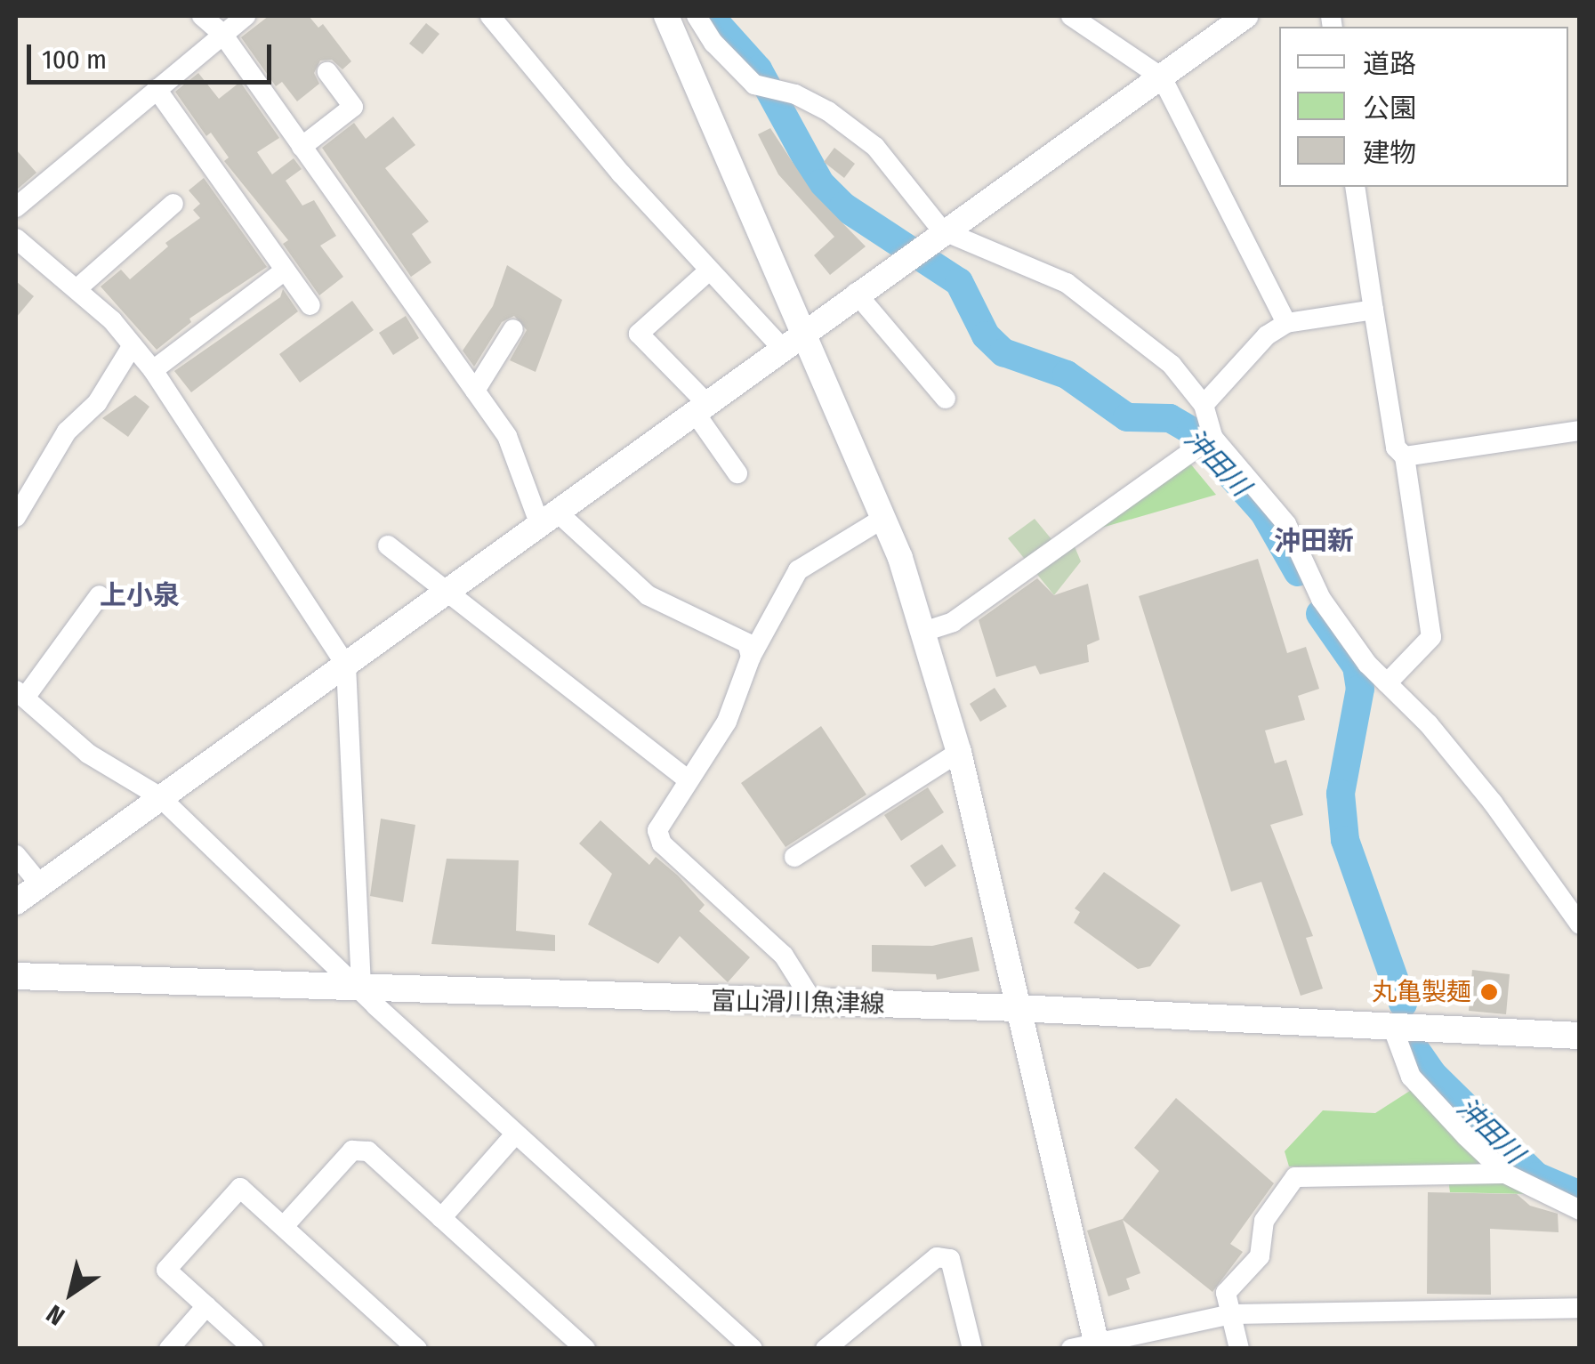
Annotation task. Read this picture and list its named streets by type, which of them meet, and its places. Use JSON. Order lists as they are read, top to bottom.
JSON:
{
  "streets": {
    "main road": ["富山滑川魚津線"]
  },
  "districts": ["沖田新", "上小泉"],
  "water": ["沖田川"],
  "places": ["丸亀製麺"],
  "legend": ["道路", "公園", "建物"],
  "scale_bar": "100 m",
  "north": "bottom left"
}
